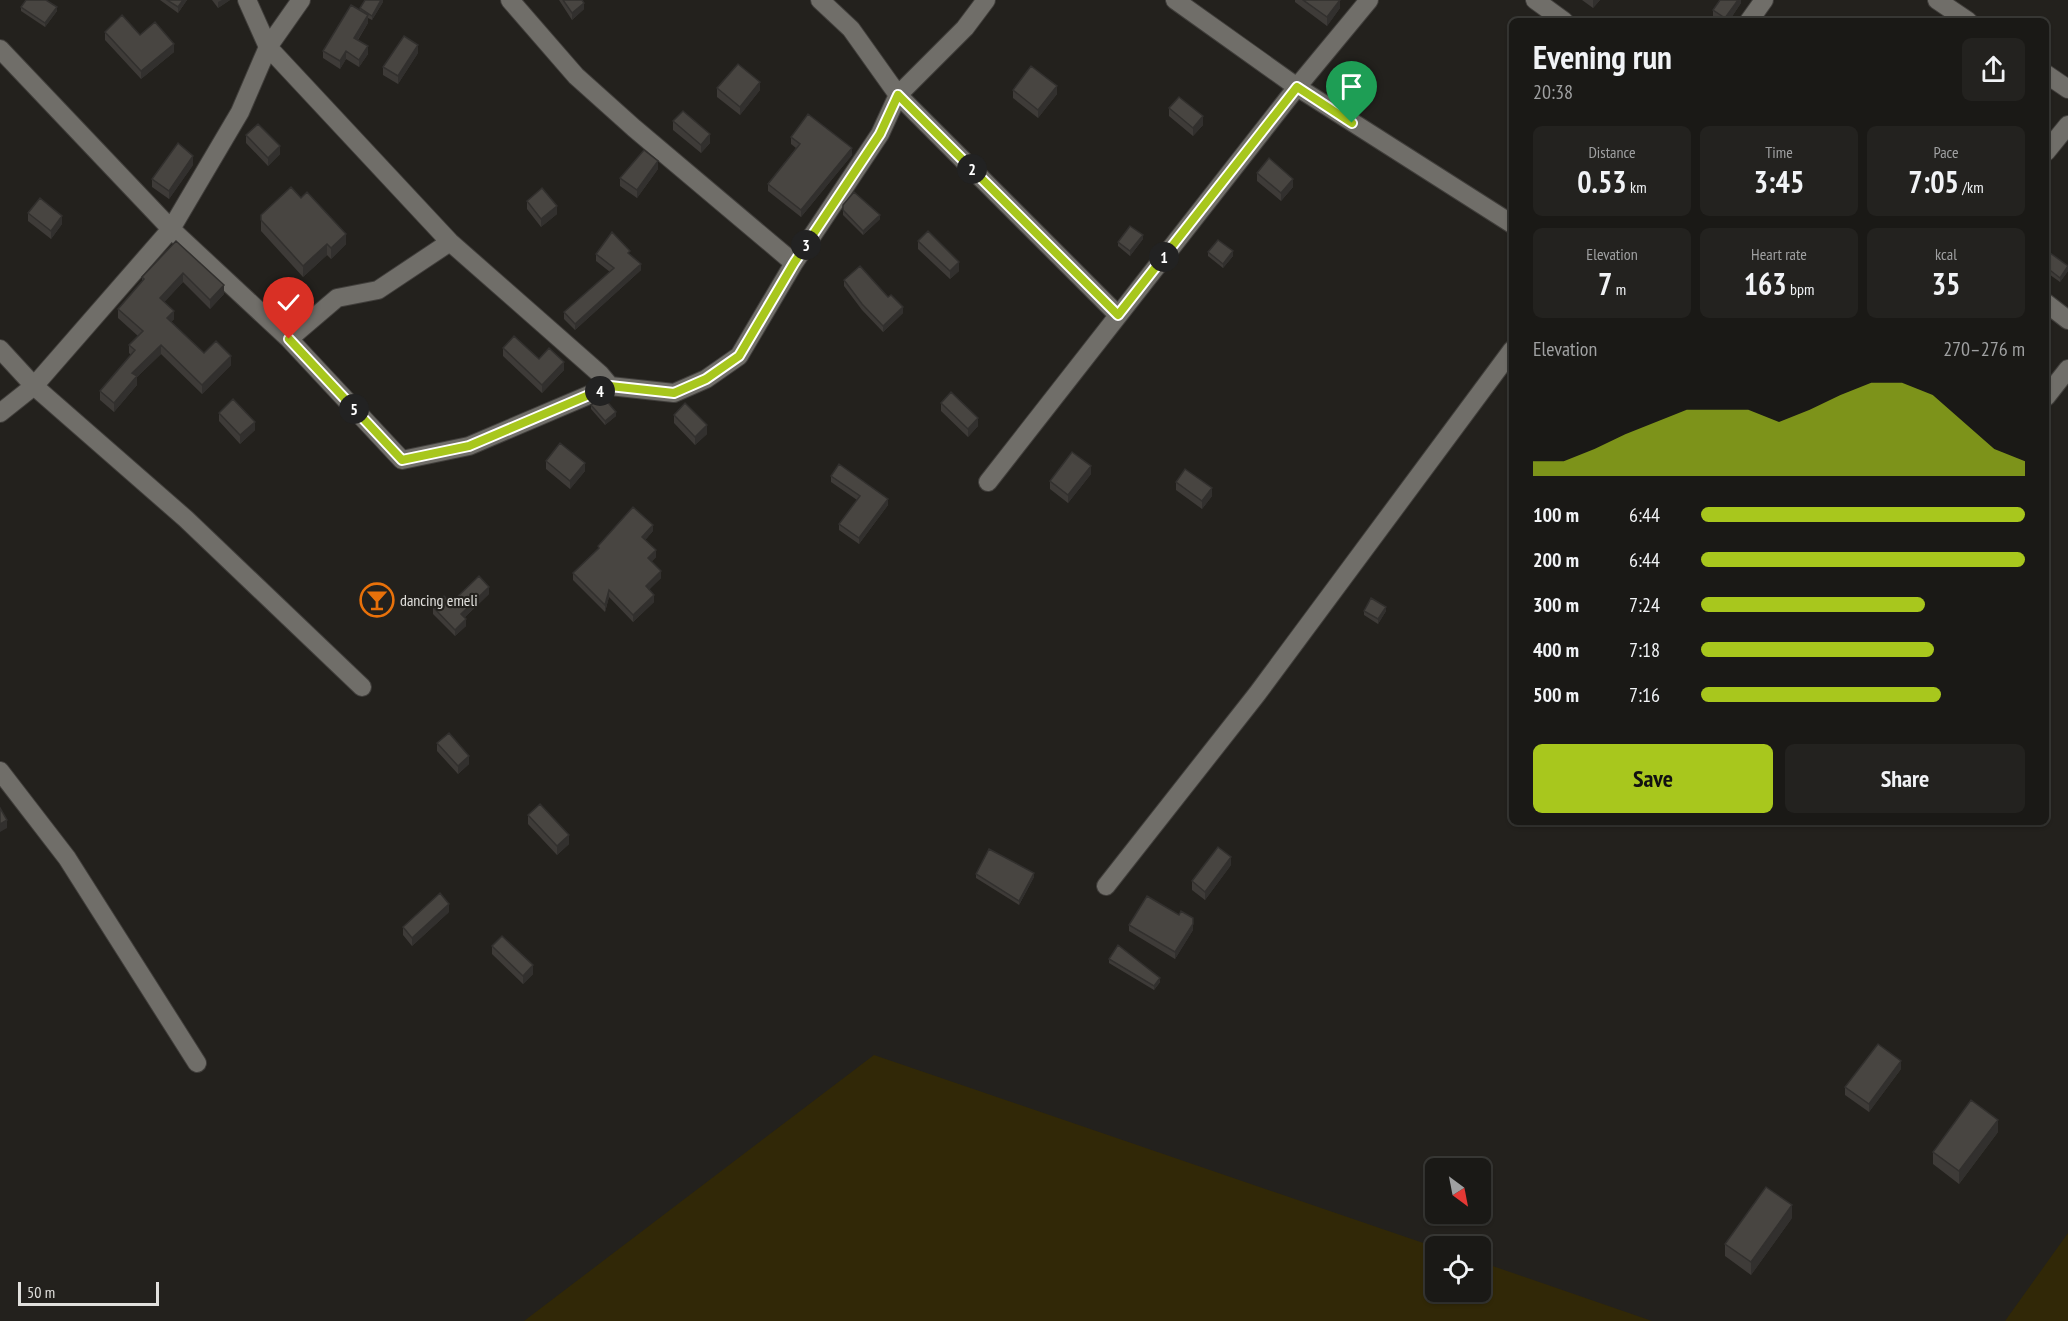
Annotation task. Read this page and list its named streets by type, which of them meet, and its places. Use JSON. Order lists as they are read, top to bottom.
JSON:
{
  "places": {
    "bar": ["dancing emeli"]
  },
  "scale_bar": "50 m",
  "north": "bottom right",
  "page": {
    "heading": ["Evening run", "20:38"],
    "stats": [
      ["Distance", "0.53 km"],
      ["Time", "3:45"],
      ["Pace", "7:05 /km"],
      ["Elevation", "7 m"],
      ["Heart rate", "163 bpm"],
      ["kcal", "35"]
    ],
    "pins": [
      "2",
      "3",
      "1",
      "4",
      "5"
    ],
    "chart": ["Elevation", "270–276 m"],
    "list": [
      {
        "name": "100 m",
        "note": "6:44"
      },
      {
        "name": "200 m",
        "note": "6:44"
      },
      {
        "name": "300 m",
        "note": "7:24"
      },
      {
        "name": "400 m",
        "note": "7:18"
      },
      {
        "name": "500 m",
        "note": "7:16"
      }
    ],
    "buttons": ["Save", "Share"],
    "scale": "50 m"
  }
}
